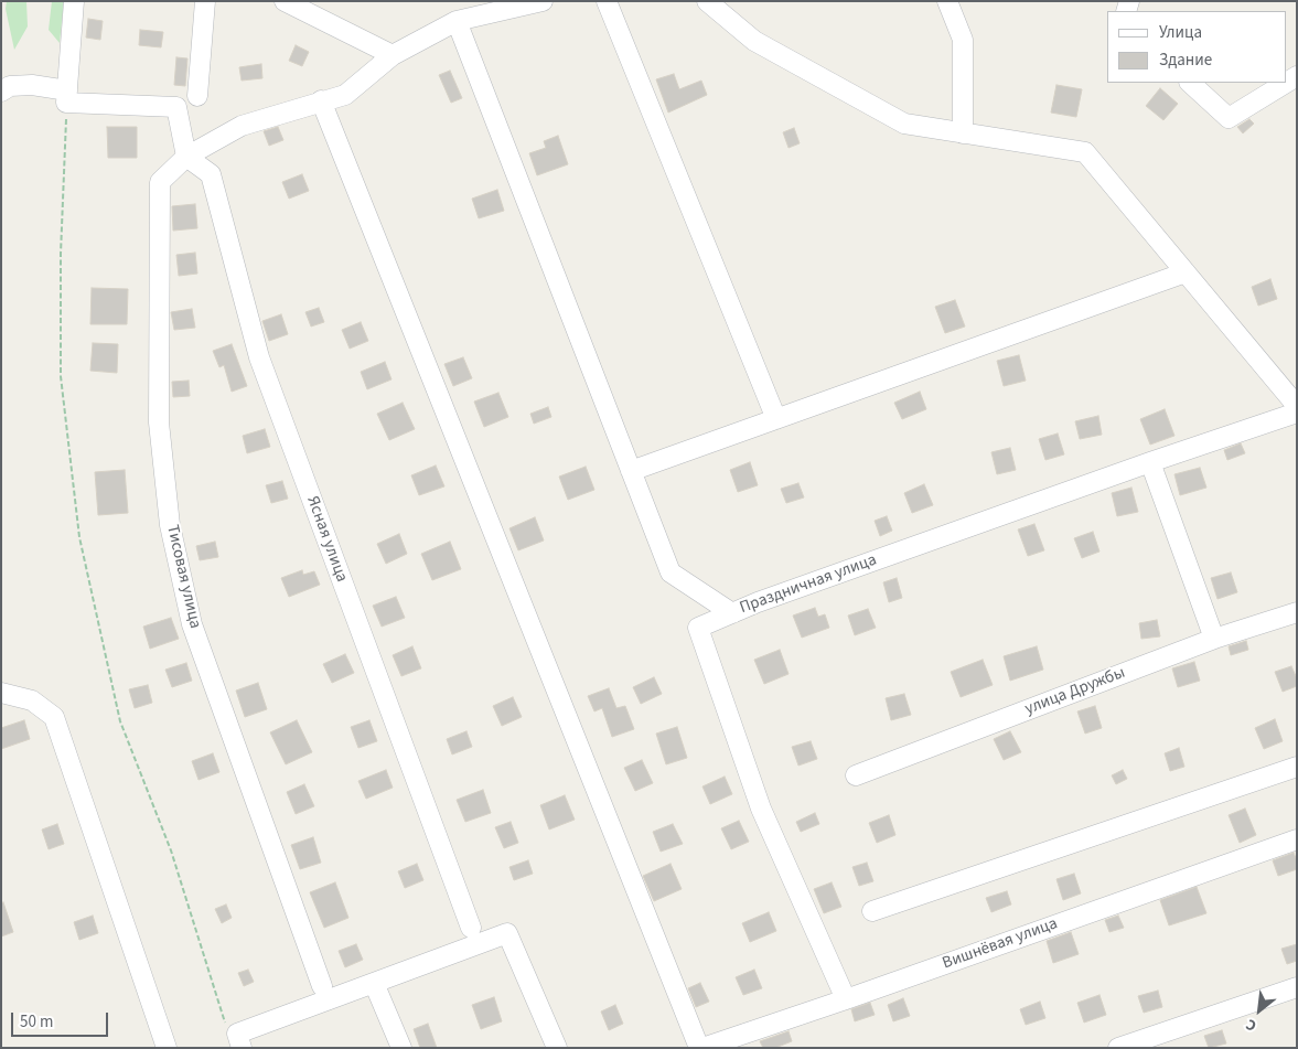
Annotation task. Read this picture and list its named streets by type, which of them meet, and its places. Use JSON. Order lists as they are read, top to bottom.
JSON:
{
  "streets": {
    "street": [
      "Ясная улица",
      "Тисовая улица",
      "Праздничная улица",
      "улица Дружбы",
      "Вишнёвая улица"
    ]
  },
  "crossings": [
    ["Ясная улица", "Тисовая улица"],
    ["Праздничная улица", "Вишнёвая улица"]
  ],
  "legend": ["Улица", "Здание"],
  "scale_bar": "50 m",
  "north": "bottom left"
}
